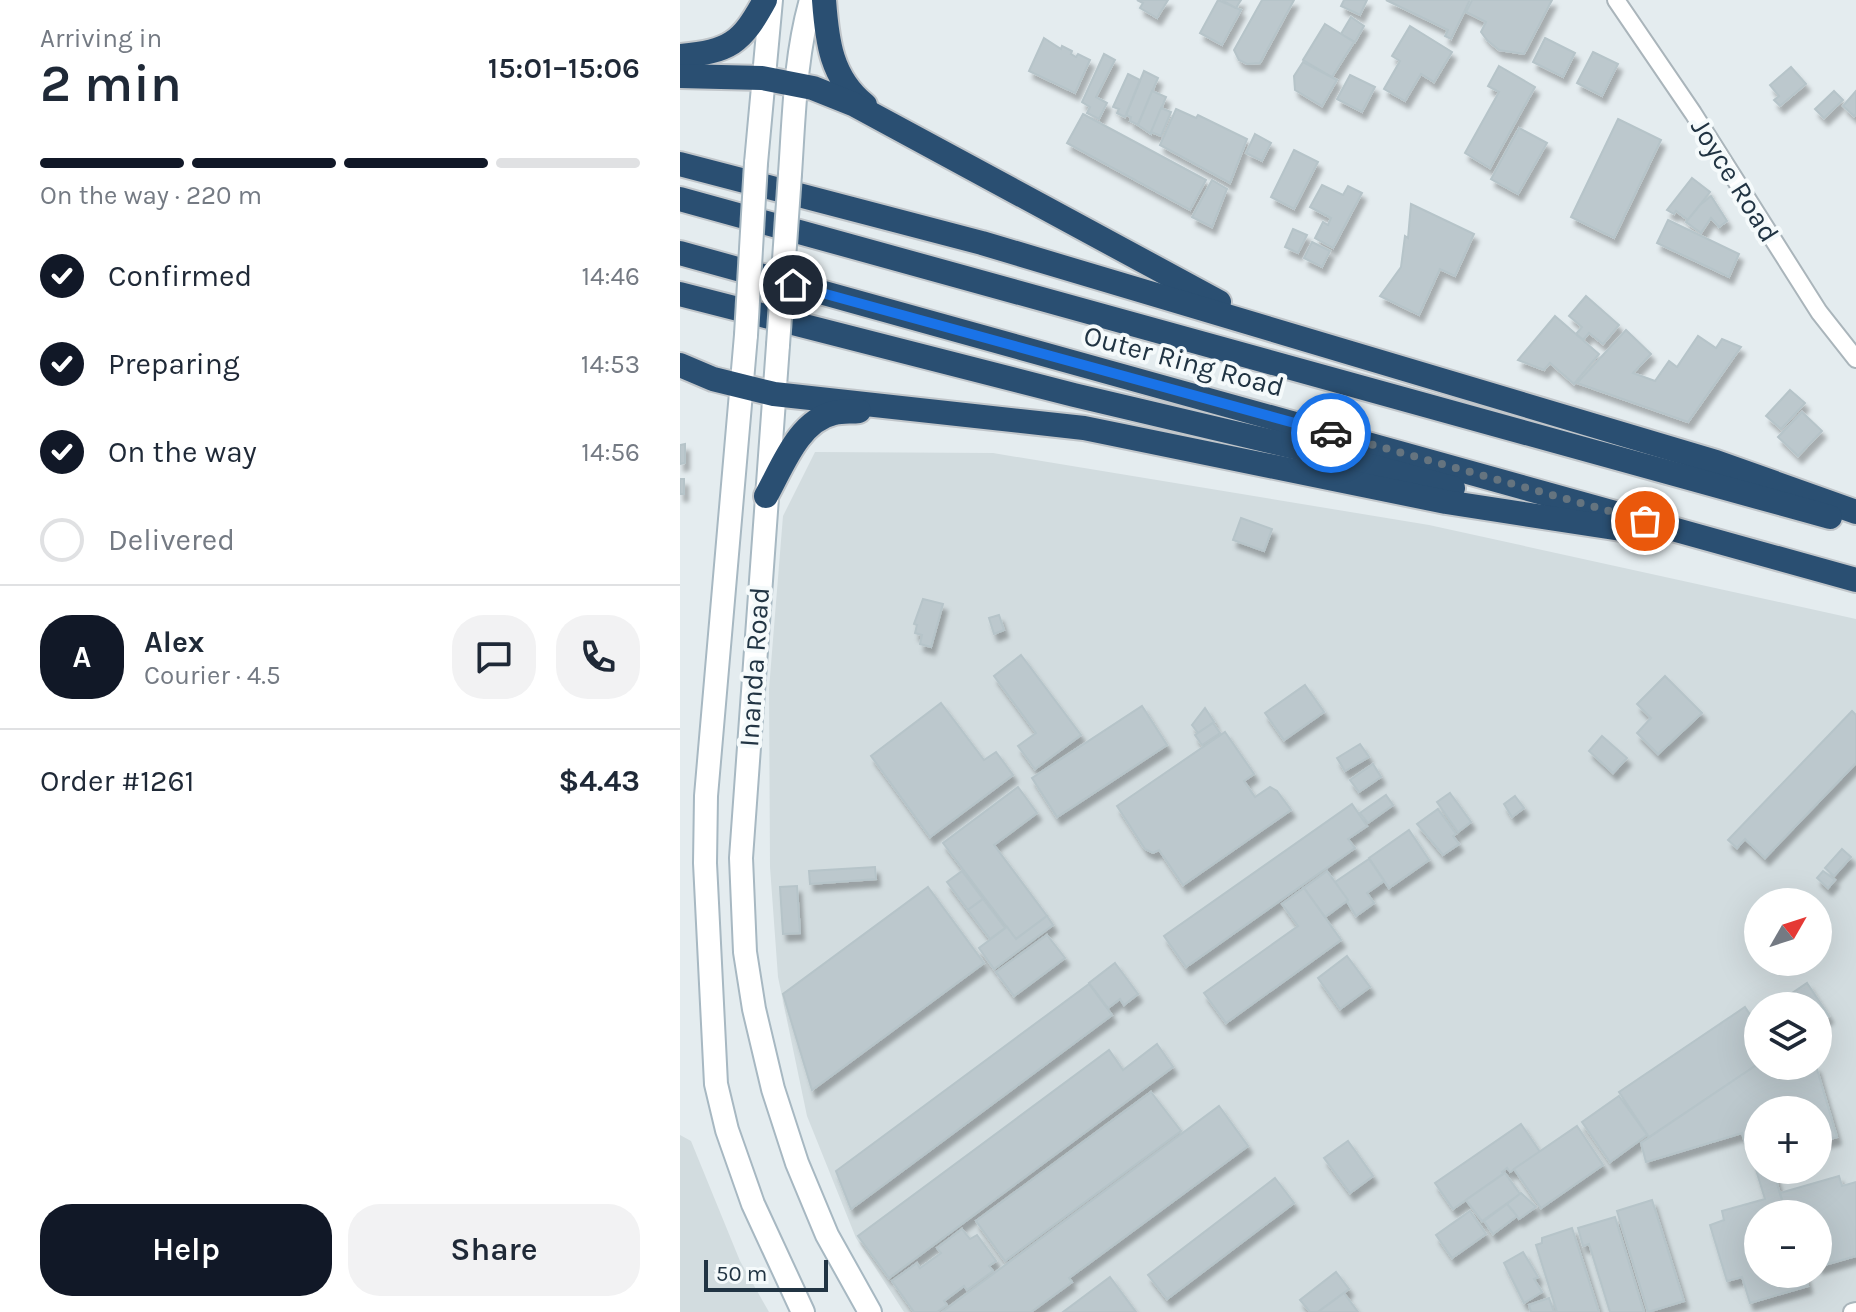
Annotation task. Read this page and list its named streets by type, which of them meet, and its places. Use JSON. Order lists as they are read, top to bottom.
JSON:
{
  "streets": {
    "highway": ["Outer Ring Road"],
    "main road": ["Inanda Road"],
    "street": ["Joyce Road"]
  },
  "scale_bar": "50 m",
  "north": "top right",
  "page": {
    "heading": ["2 min", "Arriving in", "15:01–15:06"],
    "panel": [
      "Alex",
      "Courier · 4.5",
      "Order #1261",
      "$4.43"
    ],
    "bar": "On the way · 220 m",
    "list": [
      ["Confirmed", "14:46"],
      ["Preparing", "14:53"],
      ["On the way", "14:56"],
      "Delivered"
    ],
    "round": "A",
    "map_buttons": ["+", "−"],
    "buttons": ["Help", "Share"],
    "scale": "50 m"
  }
}
